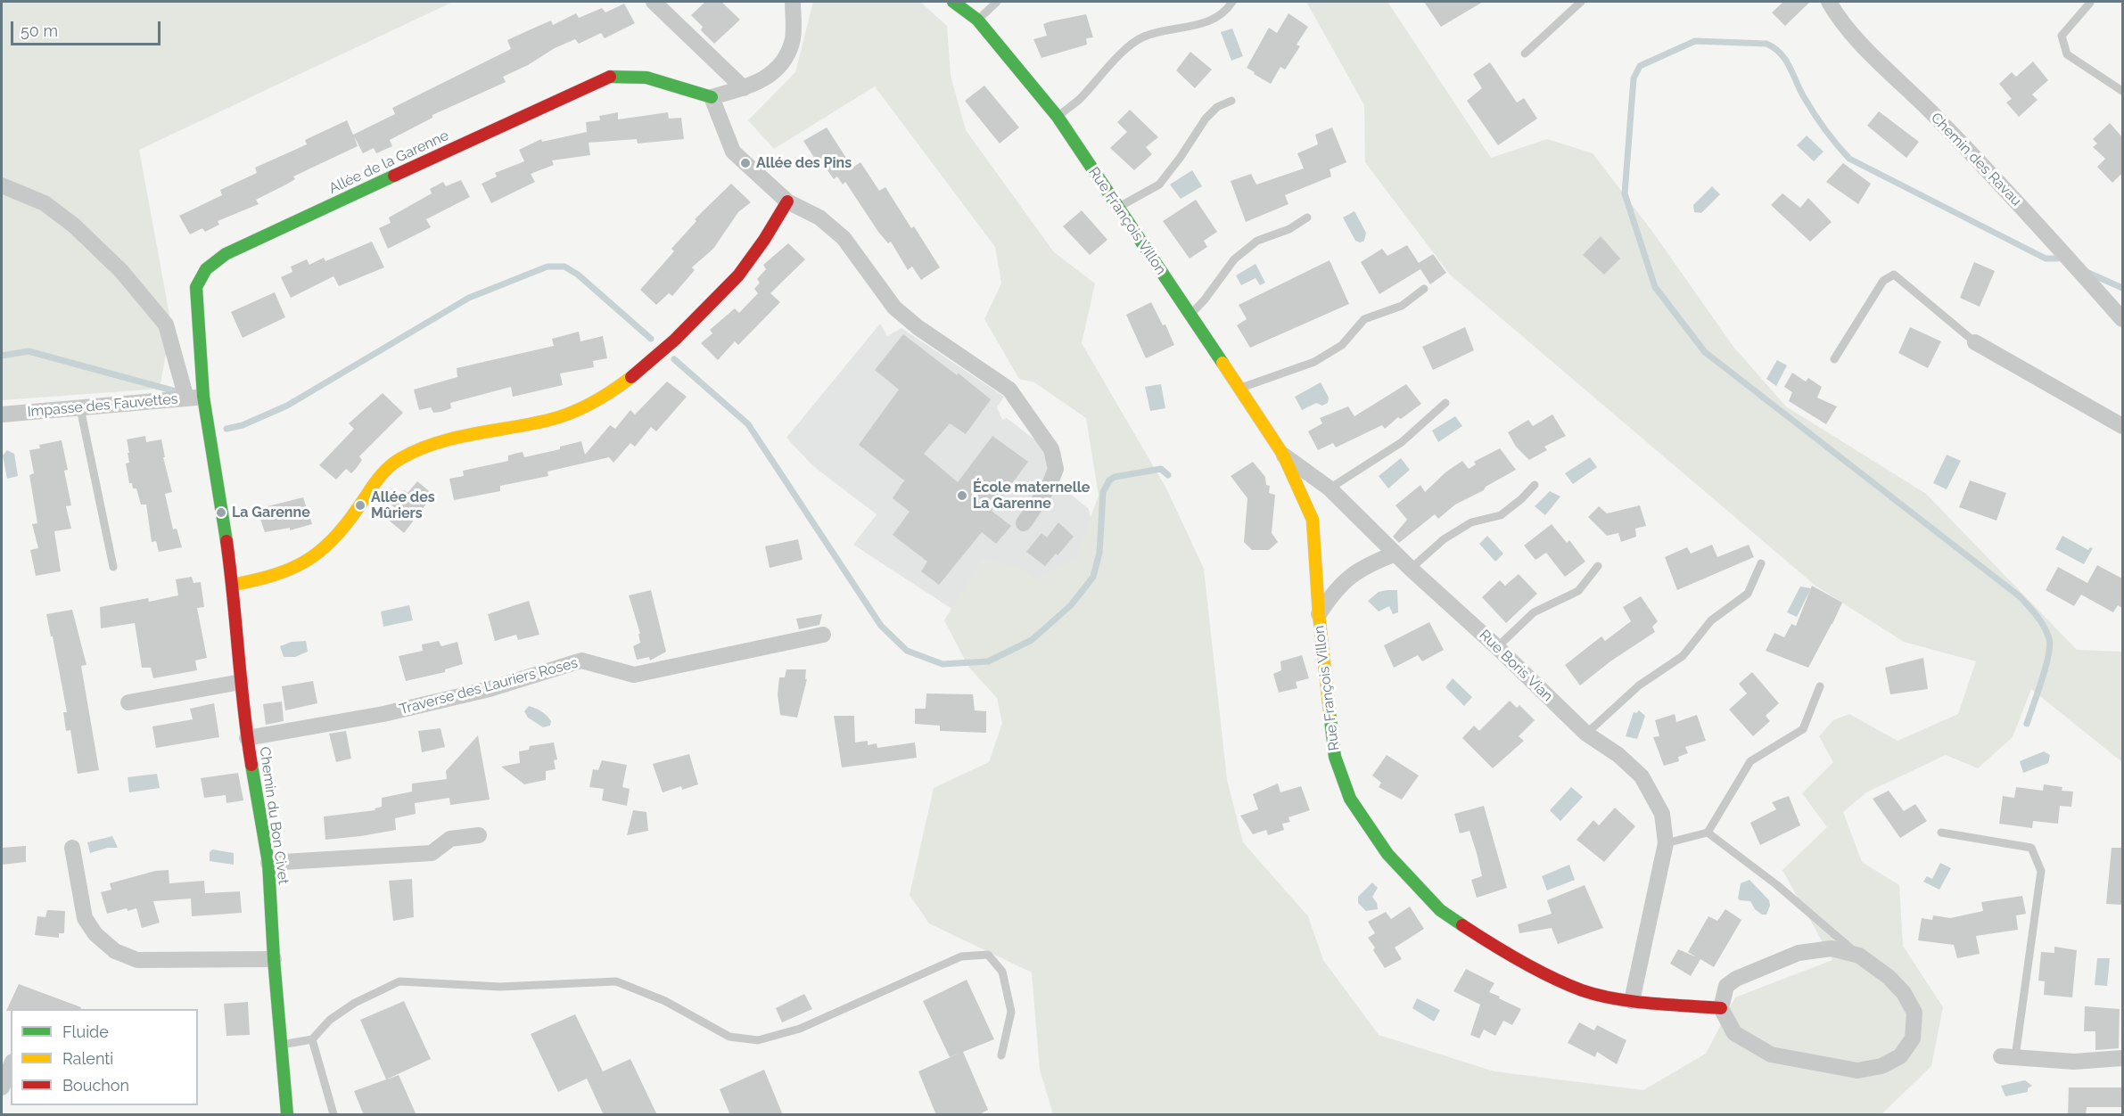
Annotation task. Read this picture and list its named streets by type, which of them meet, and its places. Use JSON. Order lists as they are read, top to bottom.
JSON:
{
  "streets": {
    "street": [
      "Chemin des Ravau",
      "Allée de la Garenne",
      "Rue François Villon",
      "Impasse des Fauvettes",
      "Rue Boris Vian",
      "Traverse des Lauriers Roses",
      "Chemin du Bon Civet"
    ]
  },
  "crossings": [
    ["Allée de la Garenne", "Impasse des Fauvettes"],
    ["Rue François Villon", "Rue Boris Vian"],
    ["Traverse des Lauriers Roses", "Chemin du Bon Civet"]
  ],
  "places": [
    "Allée des Pins",
    "École maternelle La Garenne",
    "Allée des Mûriers",
    "La Garenne"
  ],
  "legend": ["Fluide", "Ralenti", "Bouchon"],
  "scale_bar": "50 m"
}
